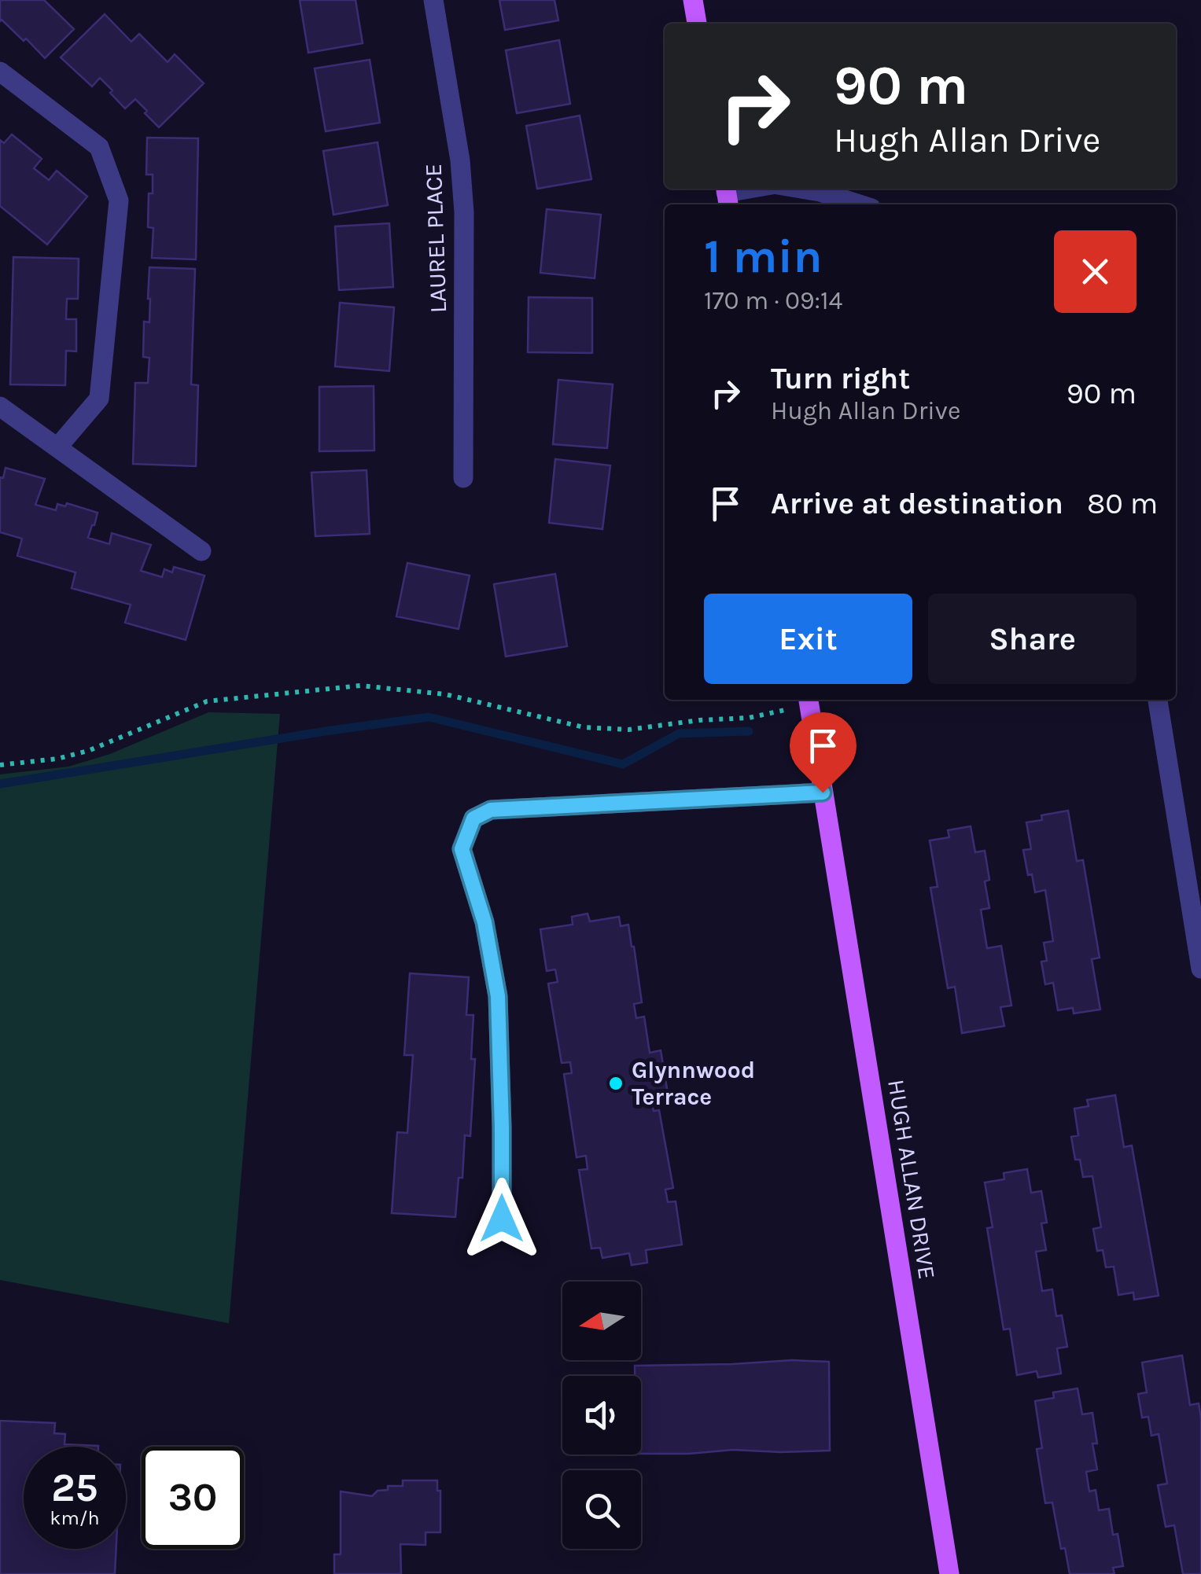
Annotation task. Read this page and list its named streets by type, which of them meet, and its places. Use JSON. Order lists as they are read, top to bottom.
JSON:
{
  "streets": {
    "main road": ["HUGH ALLAN DRIVE"],
    "street": ["LAUREL PLACE"]
  },
  "places": ["Glynnwood Terrace"],
  "north": "left",
  "page": {
    "turn": ["90 m", "Hugh Allan Drive"],
    "heading": ["1 min", "170 m · 09:14"],
    "list": [
      {
        "name": "Turn right",
        "note": "Hugh Allan Drive",
        "value": "90 m"
      },
      {
        "name": "Arrive at destination",
        "value": "80 m"
      }
    ],
    "buttons": ["Exit", "Share"],
    "speed": "25 km/h",
    "limit": "30"
  }
}
